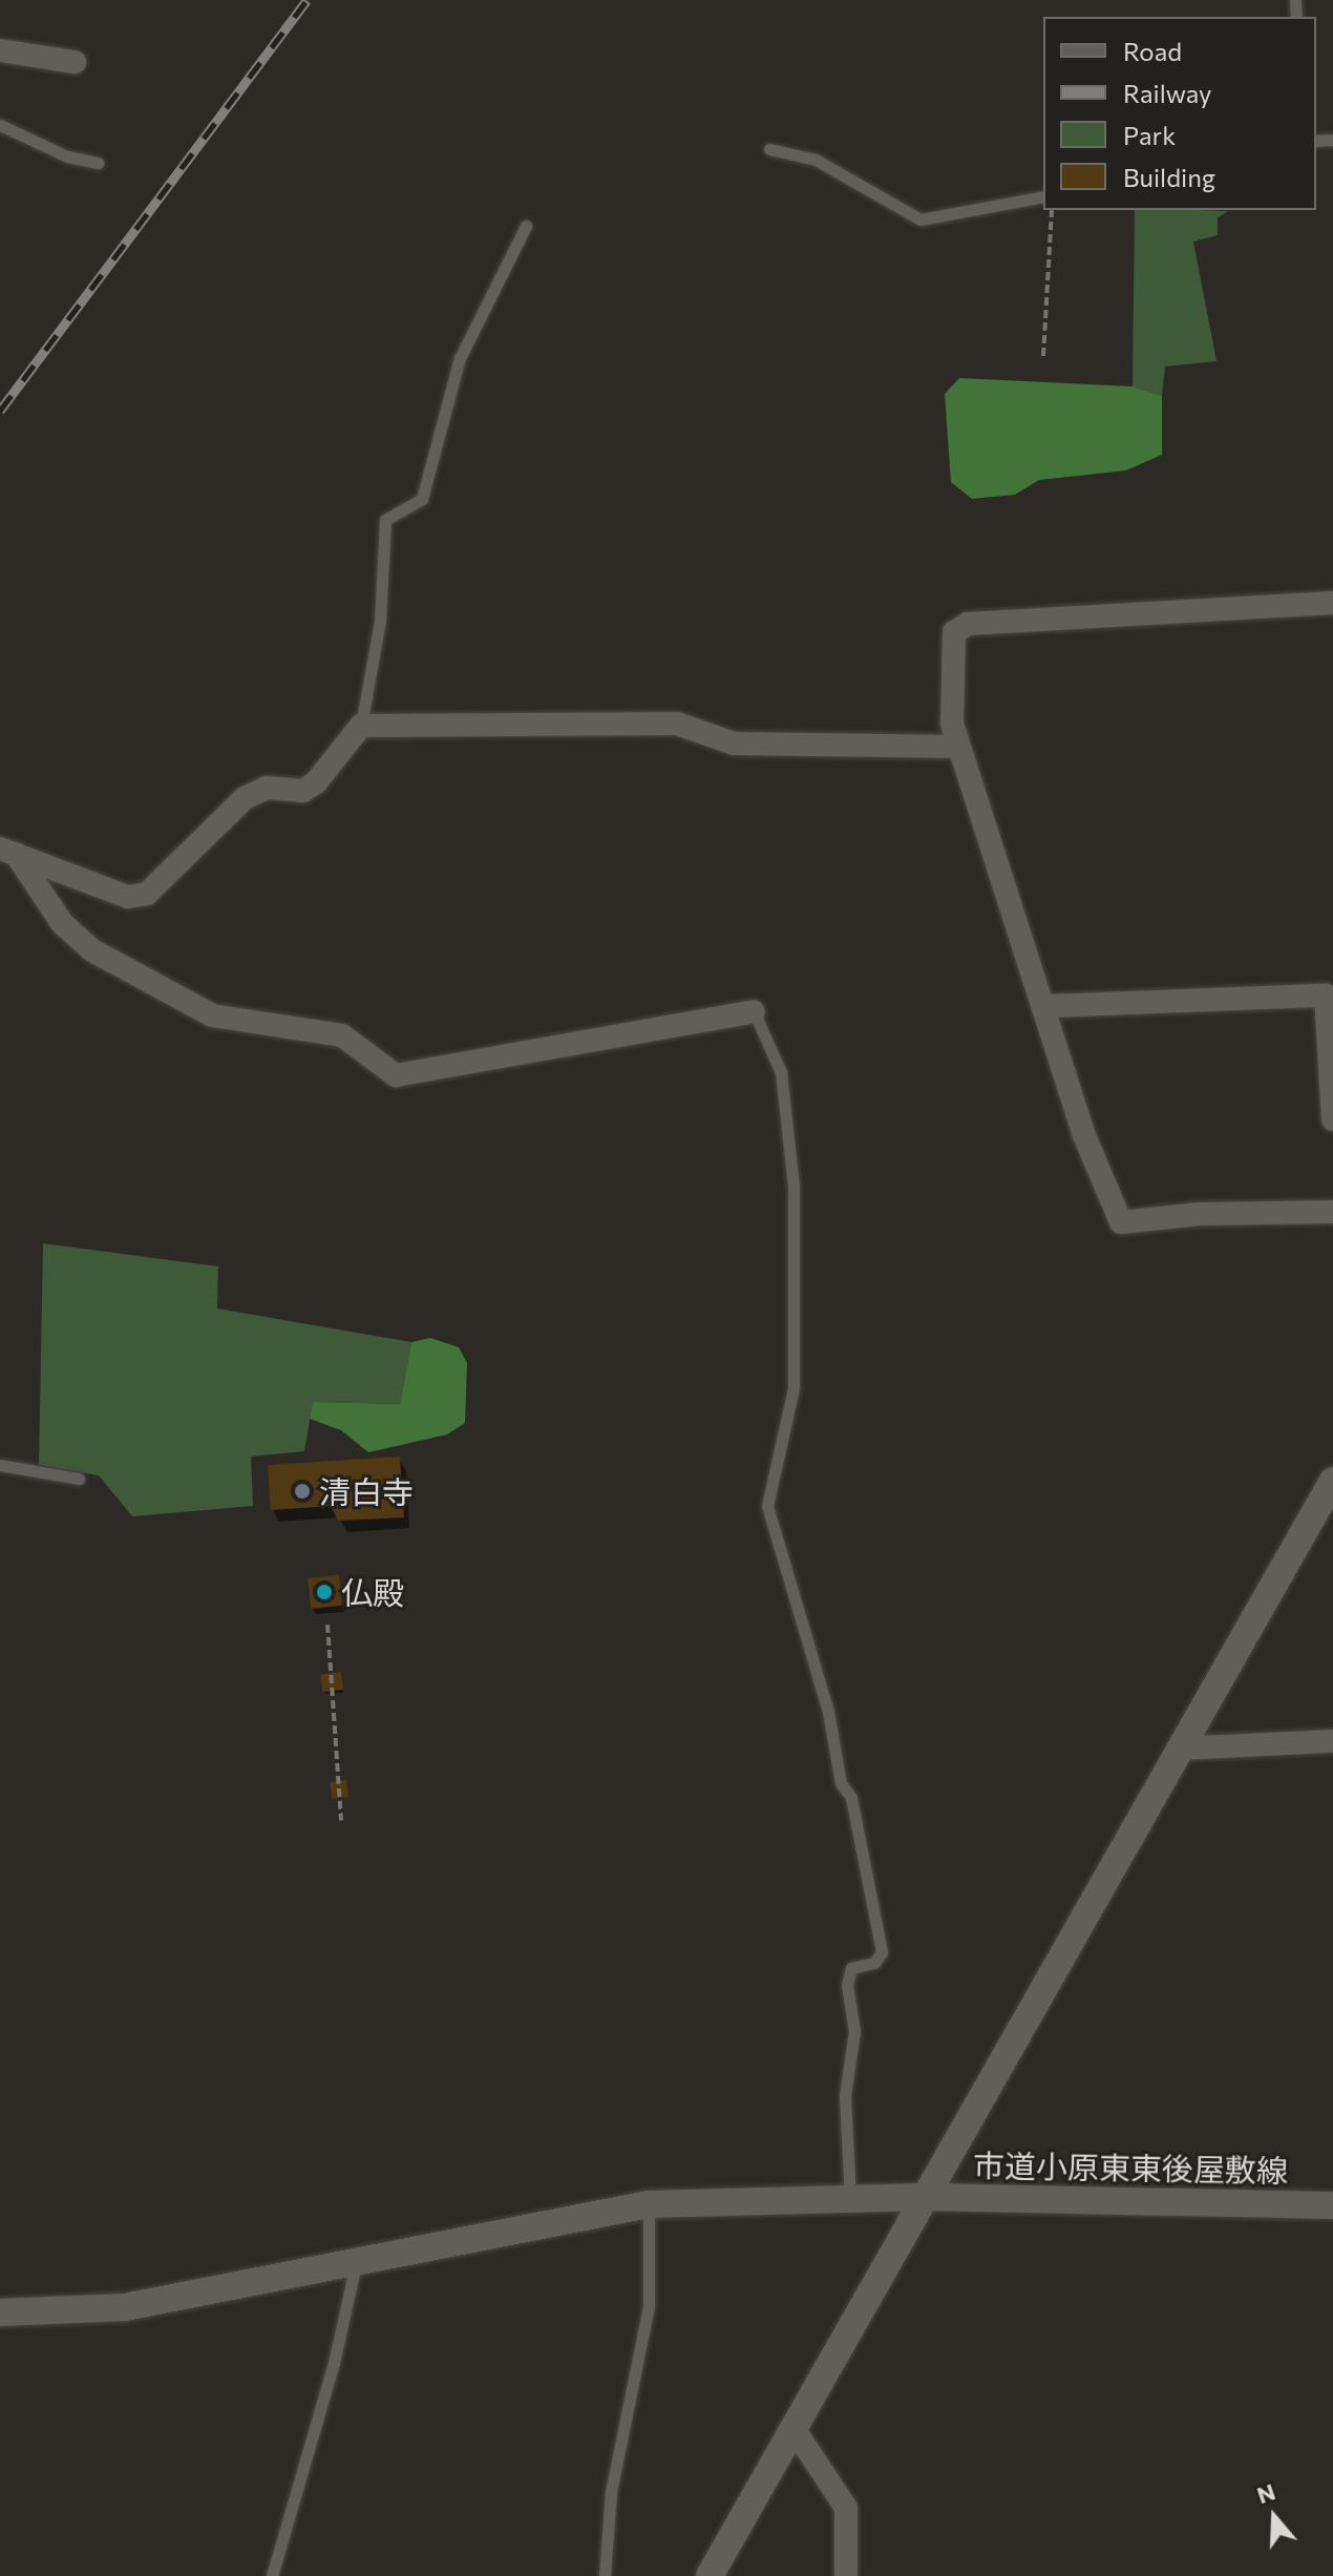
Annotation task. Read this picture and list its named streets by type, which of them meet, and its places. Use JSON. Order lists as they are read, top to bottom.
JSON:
{
  "streets": {
    "street": ["市道小原東東後屋敷線"]
  },
  "places": ["清白寺", "仏殿"],
  "legend": [
    "Road",
    "Railway",
    "Park",
    "Building"
  ],
  "north": "top"
}
